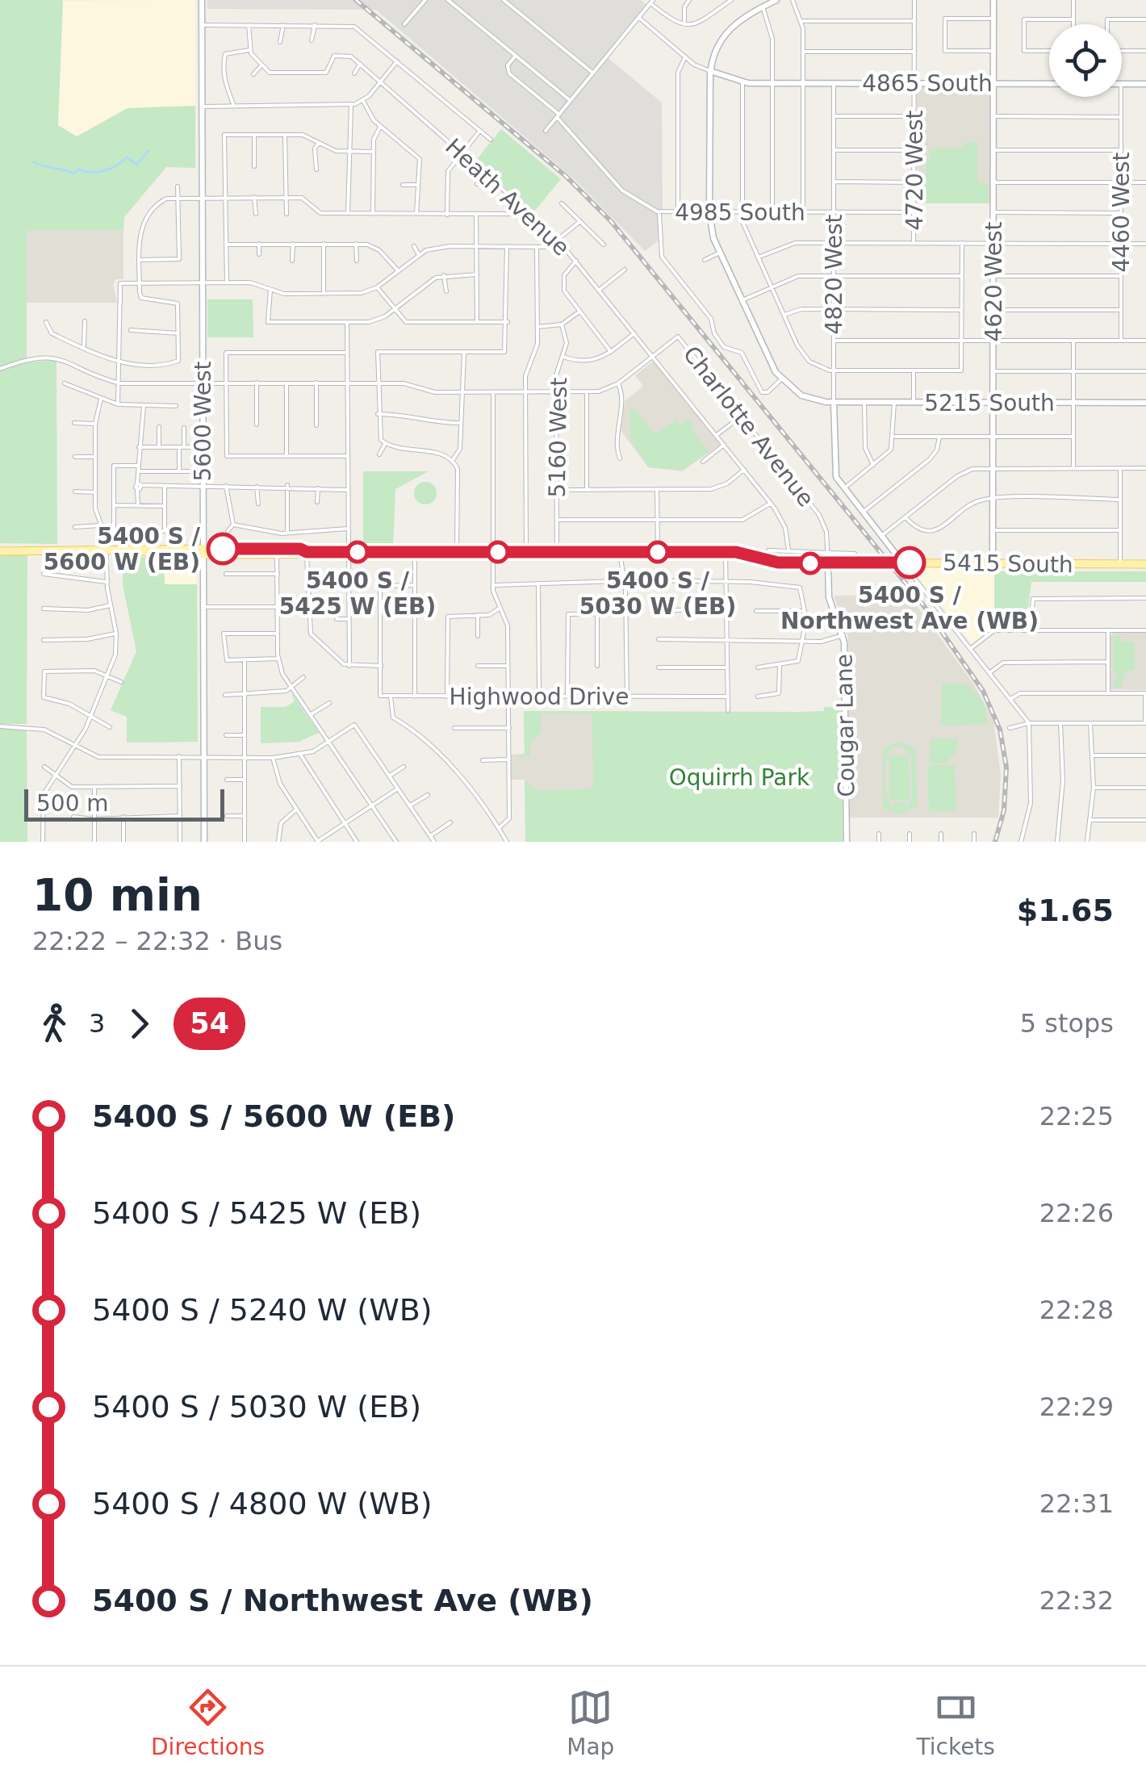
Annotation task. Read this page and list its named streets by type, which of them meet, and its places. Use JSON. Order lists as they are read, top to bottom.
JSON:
{
  "streets": {
    "main road": ["5415 South"],
    "street": [
      "4865 South",
      "4720 West",
      "Heath Avenue",
      "4985 South",
      "4460 West",
      "4820 West",
      "4620 West",
      "5215 South",
      "5600 West",
      "Charlotte Avenue",
      "5160 West",
      "Highwood Drive",
      "Cougar Lane"
    ]
  },
  "crossings": [
    ["4865 South", "4720 West"],
    ["4865 South", "4820 West"],
    ["4865 South", "4620 West"],
    ["4720 West", "4985 South"],
    ["Heath Avenue", "Charlotte Avenue"],
    ["4985 South", "4820 West"],
    ["4820 West", "5215 South"],
    ["4620 West", "5215 South"],
    ["4620 West", "5415 South"],
    ["Charlotte Avenue", "5415 South"],
    ["Charlotte Avenue", "Cougar Lane"],
    ["5160 West", "5415 South"],
    ["5415 South", "Cougar Lane"]
  ],
  "parks": ["Oquirrh Park"],
  "places": [
    "5400 S / 5600 W (EB)",
    "5400 S / 5425 W (EB)",
    "5400 S / 5030 W (EB)",
    "5400 S / Northwest Ave (WB)"
  ],
  "lines": ["bus line 54"],
  "scale_bar": "500 m",
  "page": {
    "scale": "500 m",
    "heading": ["10 min", "22:22 – 22:32 · Bus", "$1.65"],
    "legs": ["3", "54", "5 stops"],
    "list": [
      {
        "name": "5400 S / 5600 W (EB)",
        "value": "22:25"
      },
      {
        "name": "5400 S / 5425 W (EB)",
        "value": "22:26"
      },
      {
        "name": "5400 S / 5240 W (WB)",
        "value": "22:28"
      },
      {
        "name": "5400 S / 5030 W (EB)",
        "value": "22:29"
      },
      {
        "name": "5400 S / 4800 W (WB)",
        "value": "22:31"
      },
      {
        "name": "5400 S / Northwest Ave (WB)",
        "value": "22:32"
      }
    ],
    "tabs": ["Directions", "Map", "Tickets"]
  }
}
